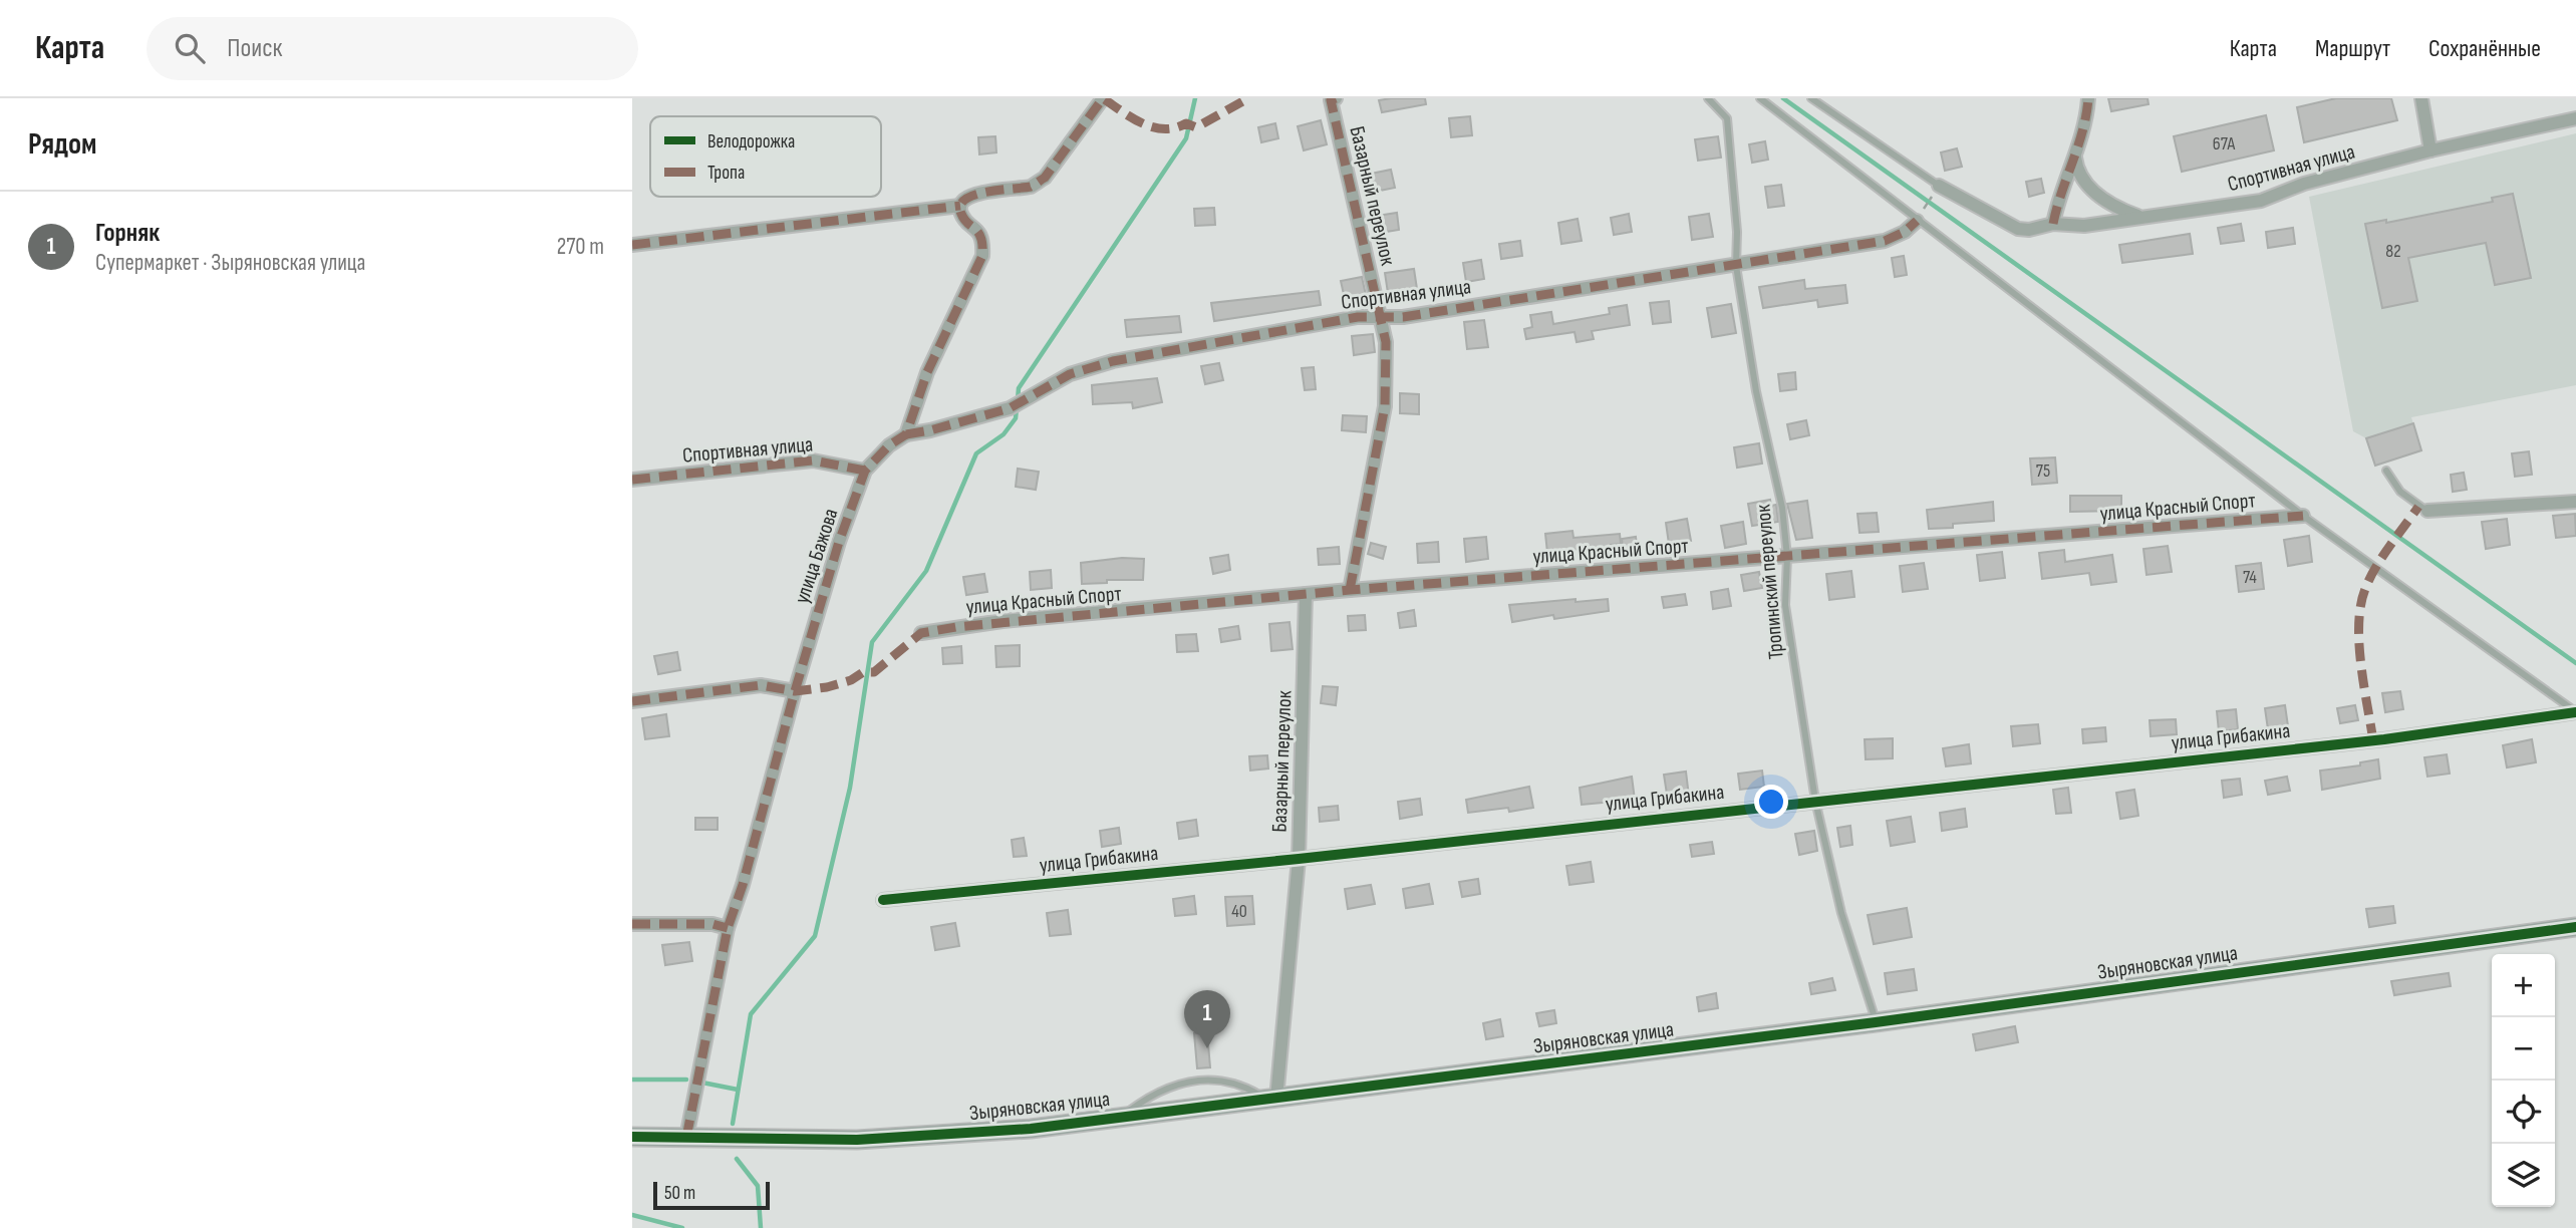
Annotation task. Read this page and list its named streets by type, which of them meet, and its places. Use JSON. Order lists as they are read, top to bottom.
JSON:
{
  "streets": {
    "street": [
      "Спортивная улица",
      "Базарный переулок",
      "улица Красный Спорт",
      "улица Бажова",
      "улица Грибакина",
      "Зыряновская улица"
    ],
    "lane": ["Тропинский переулок"]
  },
  "crossings": [
    ["Спортивная улица", "Базарный переулок"],
    ["Спортивная улица", "улица Бажова"],
    ["Спортивная улица", "Тропинский переулок"],
    ["Базарный переулок", "улица Красный Спорт"],
    ["Базарный переулок", "улица Грибакина"],
    ["Базарный переулок", "Зыряновская улица"],
    ["улица Красный Спорт", "Тропинский переулок"],
    ["улица Бажова", "Зыряновская улица"],
    ["Тропинский переулок", "улица Грибакина"],
    ["Тропинский переулок", "Зыряновская улица"]
  ],
  "house_numbers": [
    "67А",
    "82",
    "75",
    "74",
    "40"
  ],
  "legend": ["Велодорожка", "Тропа"],
  "scale_bar": "50 m",
  "page": {
    "header": "Карта",
    "search": "Поиск",
    "nav": ["Карта", "Маршрут", "Сохранённые"],
    "heading": "Рядом",
    "list": [
      {
        "mark": "1",
        "name": "Горняк",
        "note": "Супермаркет · Зыряновская улица",
        "value": "270 m"
      }
    ],
    "map_buttons": ["+", "−"],
    "pins": "1",
    "scale": "50 m"
  }
}
